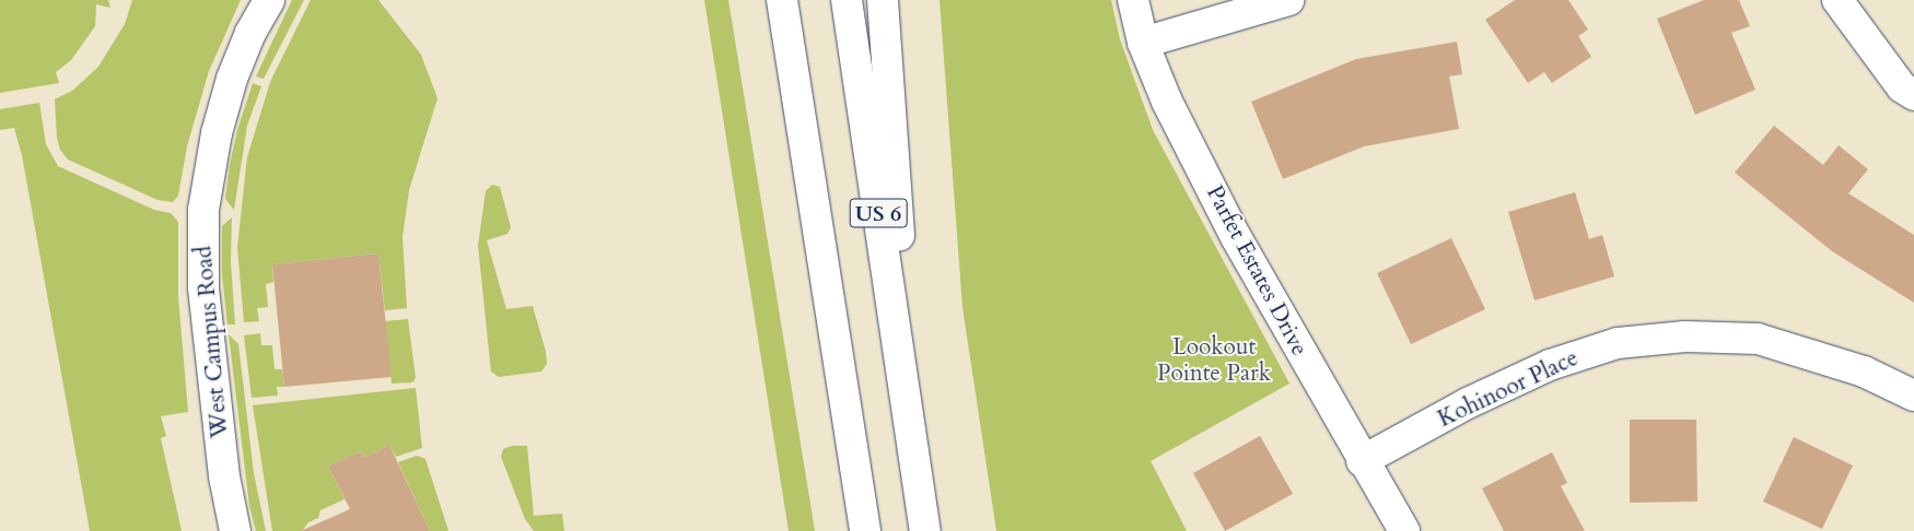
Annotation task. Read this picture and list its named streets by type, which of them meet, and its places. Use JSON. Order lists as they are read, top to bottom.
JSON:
{
  "streets": {
    "main road": [
      "US 6",
      "Parfet Estates Drive",
      "West Campus Road",
      "Kohinoor Place"
    ]
  },
  "crossings": [
    ["Parfet Estates Drive", "Kohinoor Place"]
  ],
  "parks": ["Lookout Pointe Park"]
}
